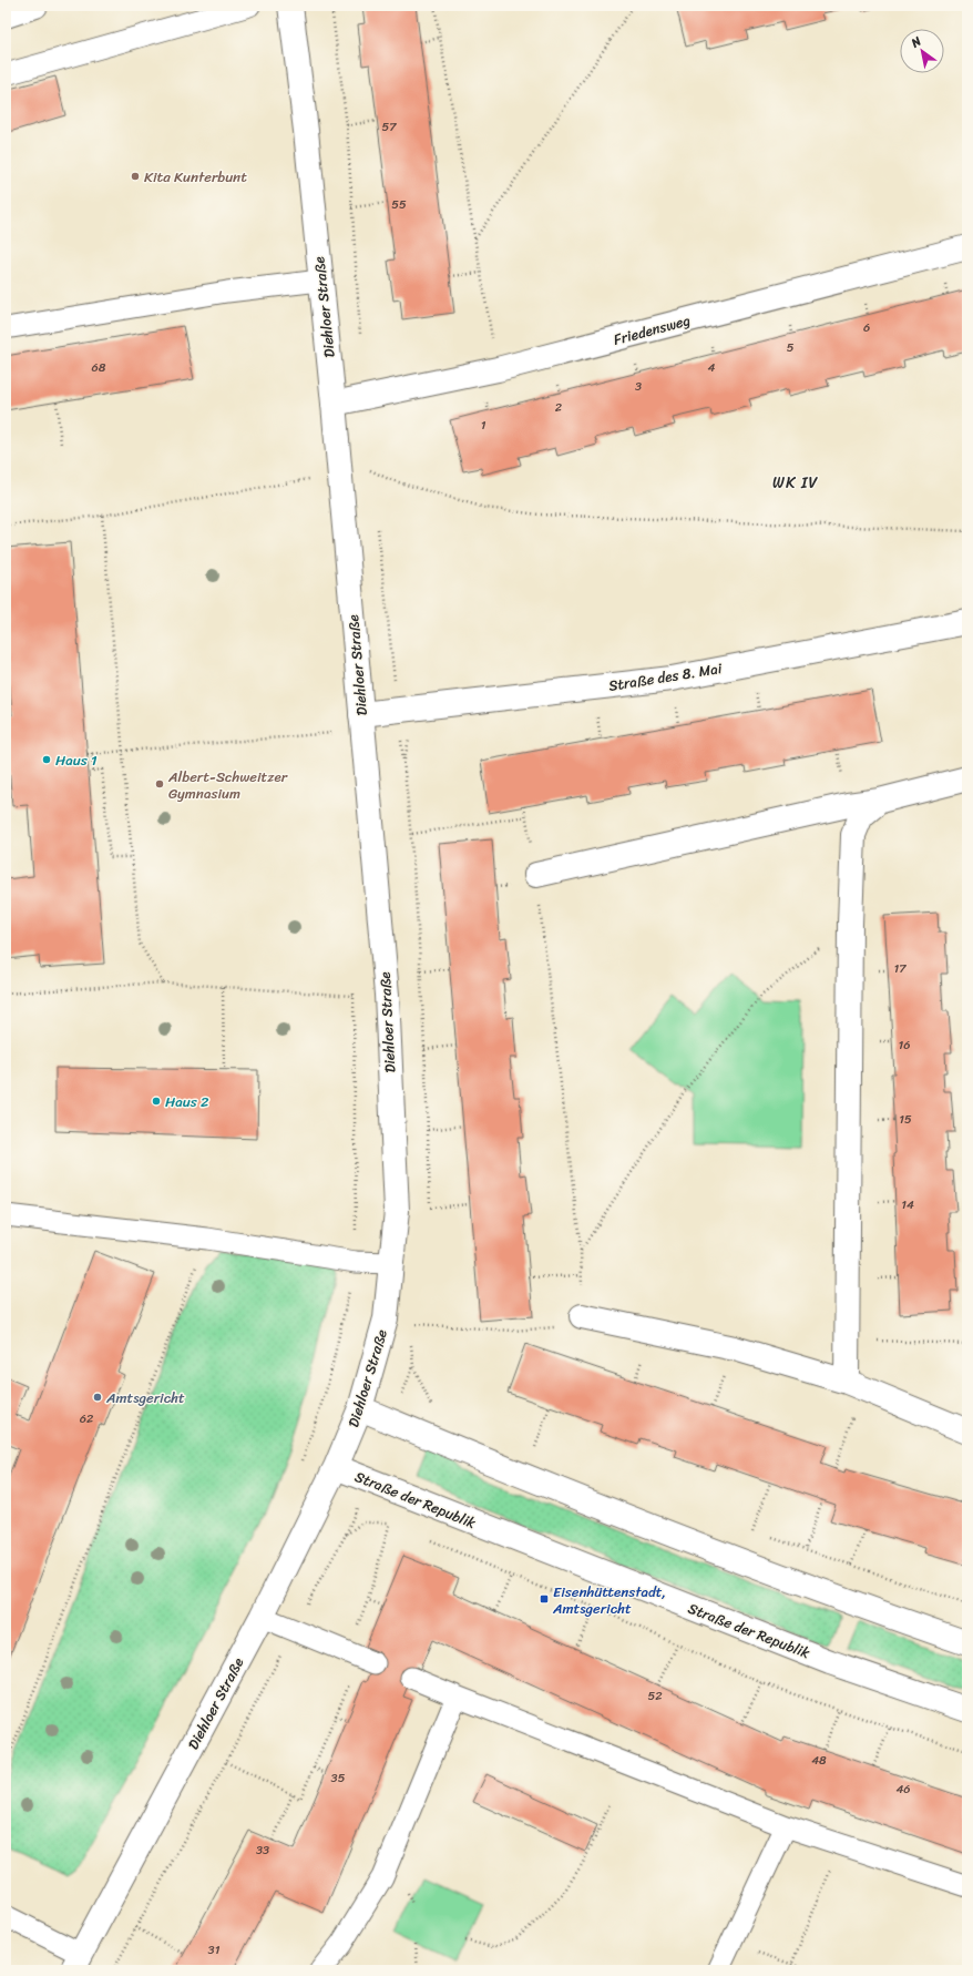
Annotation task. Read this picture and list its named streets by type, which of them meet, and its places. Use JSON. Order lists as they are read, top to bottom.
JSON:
{
  "streets": {
    "street": [
      "Diehloer Straße",
      "Friedensweg",
      "Straße des 8. Mai",
      "Straße der Republik"
    ]
  },
  "crossings": [
    ["Diehloer Straße", "Friedensweg"],
    ["Diehloer Straße", "Straße des 8. Mai"],
    ["Diehloer Straße", "Straße der Republik"]
  ],
  "districts": ["WK IV"],
  "places": {
    "other": [
      "Kita Kunterbunt",
      "Haus 1",
      "Albert-Schweitzer Gymnasium",
      "Haus 2",
      "Amtsgericht"
    ],
    "transit": ["Eisenhüttenstadt, Amtsgericht"]
  },
  "house_numbers": [
    "57",
    "55",
    "6",
    "5",
    "68",
    "4",
    "3",
    "2",
    "1",
    "17",
    "16",
    "15",
    "14",
    "62",
    "52",
    "48",
    "35",
    "46",
    "33",
    "31"
  ],
  "north": "top left"
}
